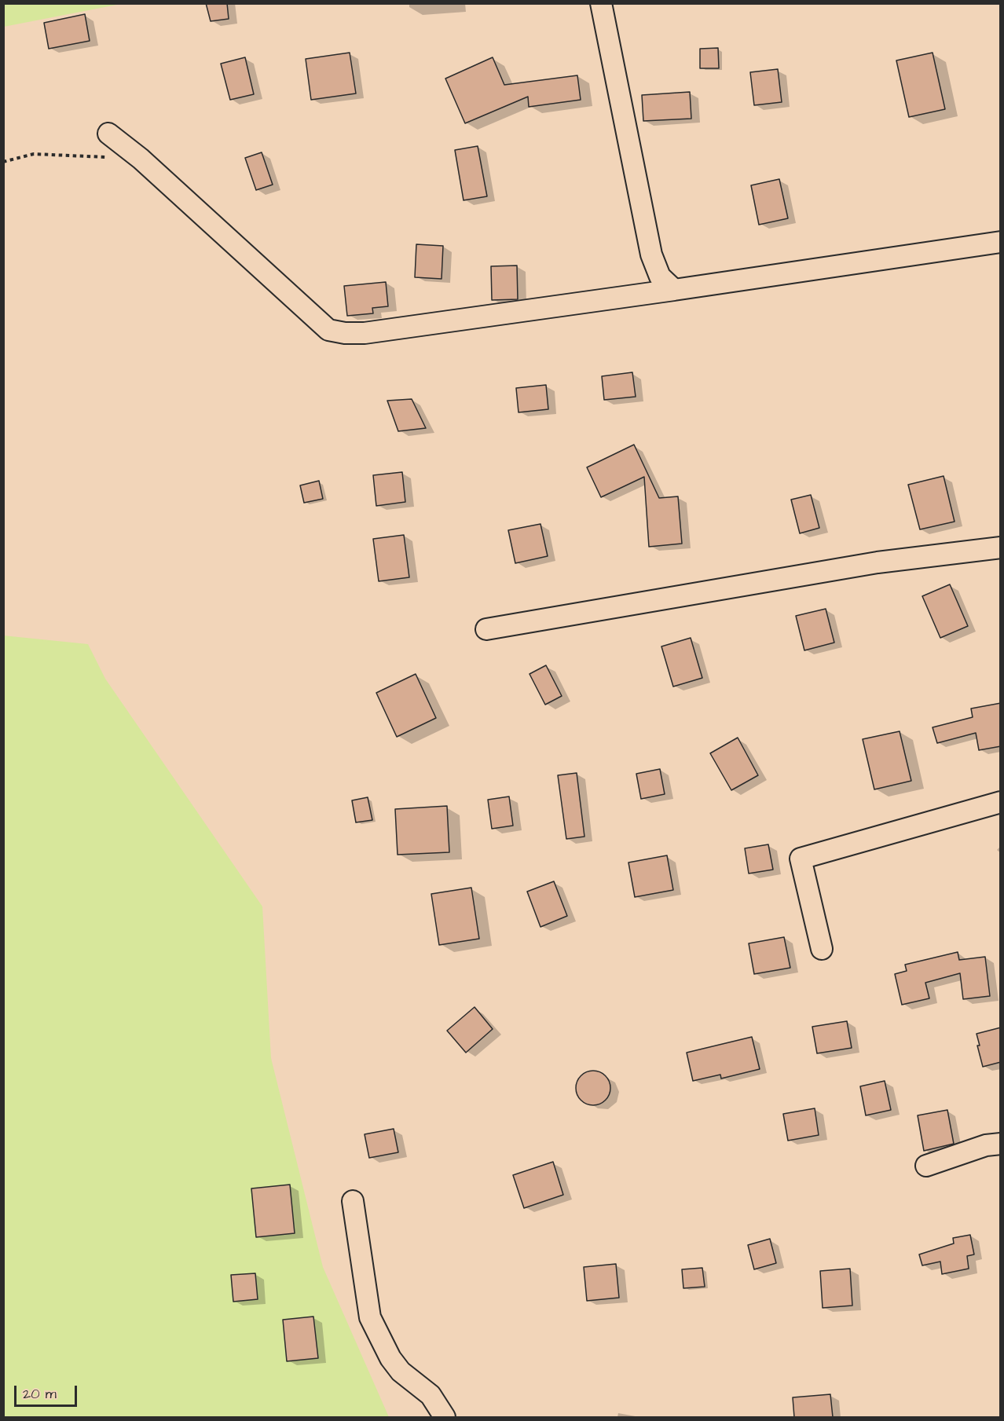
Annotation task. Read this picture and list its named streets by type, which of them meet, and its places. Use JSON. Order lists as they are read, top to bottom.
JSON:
{
  "scale_bar": "20 m"
}
